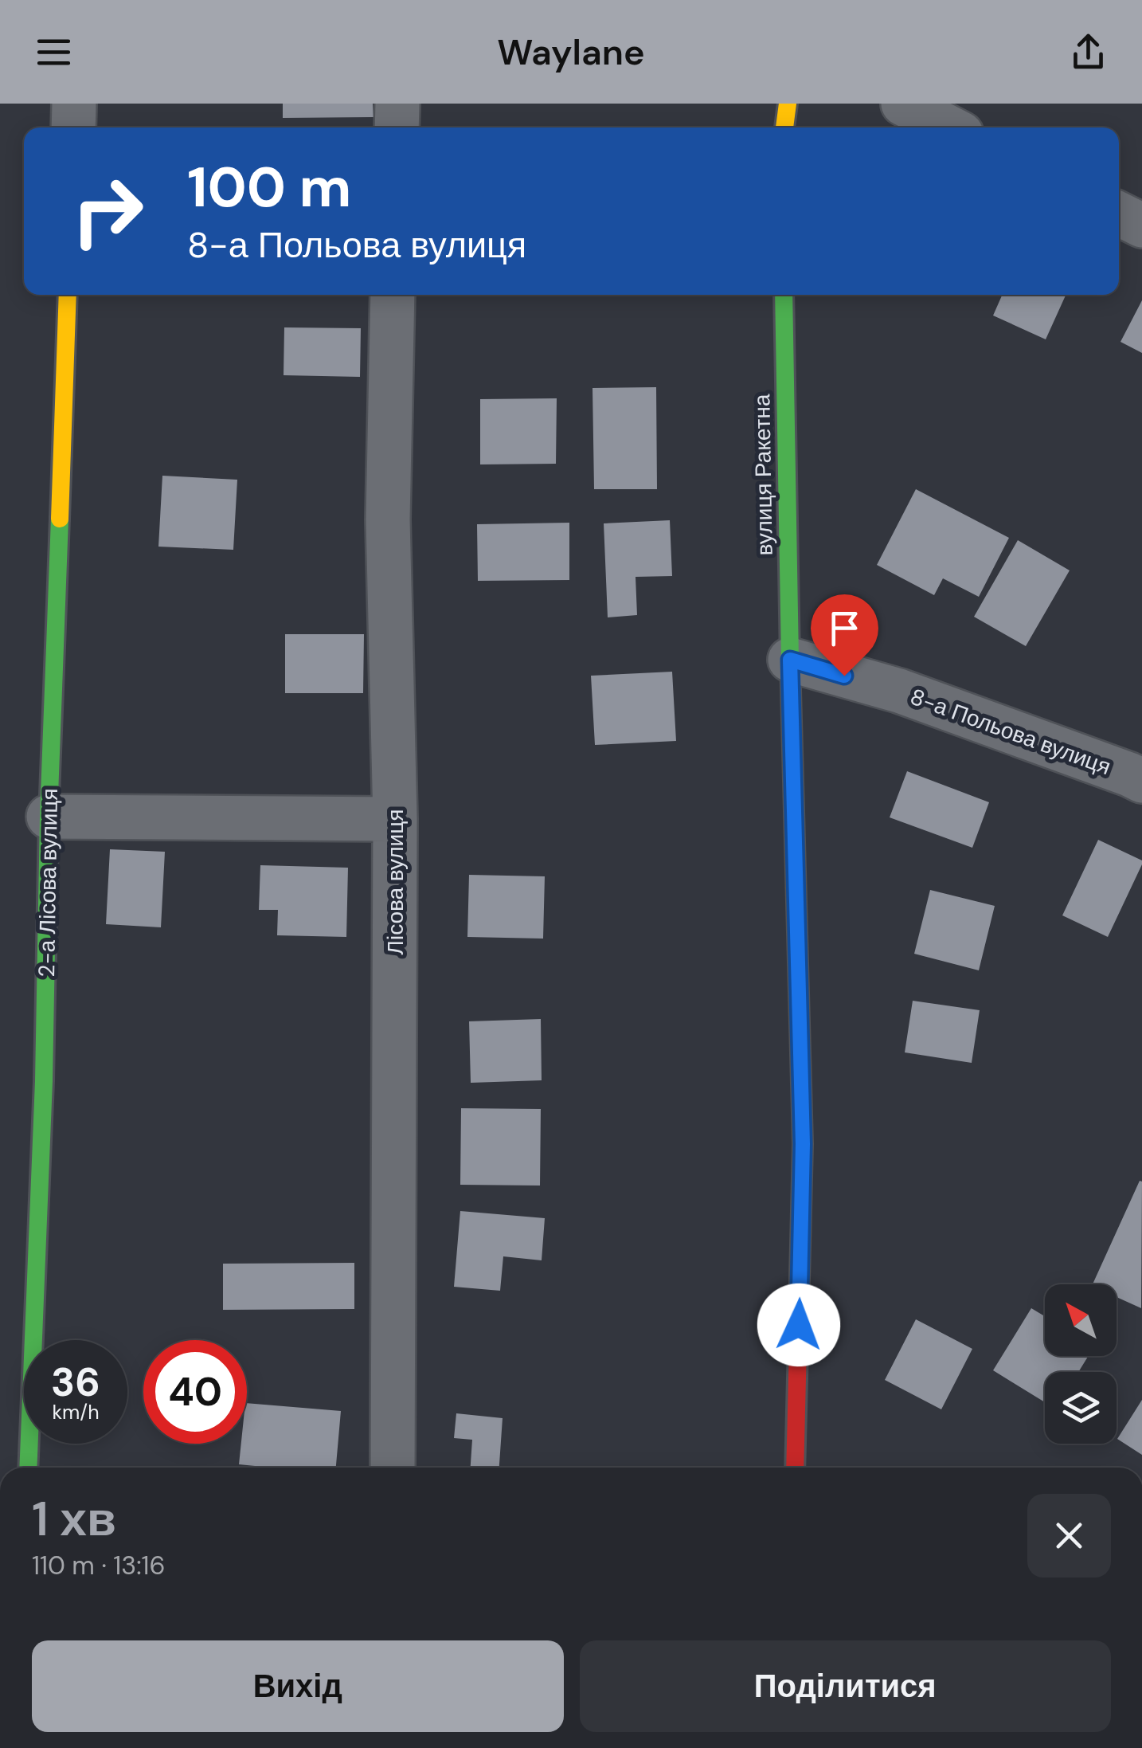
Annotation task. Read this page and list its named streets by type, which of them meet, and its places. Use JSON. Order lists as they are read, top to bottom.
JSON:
{
  "streets": {
    "street": [
      "вулиця Ракетна",
      "8-а Польова вулиця",
      "Лісова вулиця",
      "2-а Лісова вулиця"
    ]
  },
  "crossings": [
    ["вулиця Ракетна", "8-а Польова вулиця"]
  ],
  "north": "top left",
  "page": {
    "header": "Waylane",
    "turn": ["100 m", "8-а Польова вулиця"],
    "speed": "36 km/h",
    "limit": "40",
    "heading": ["1 хв", "110 m · 13:16"],
    "buttons": ["Вихід", "Поділитися"]
  }
}
